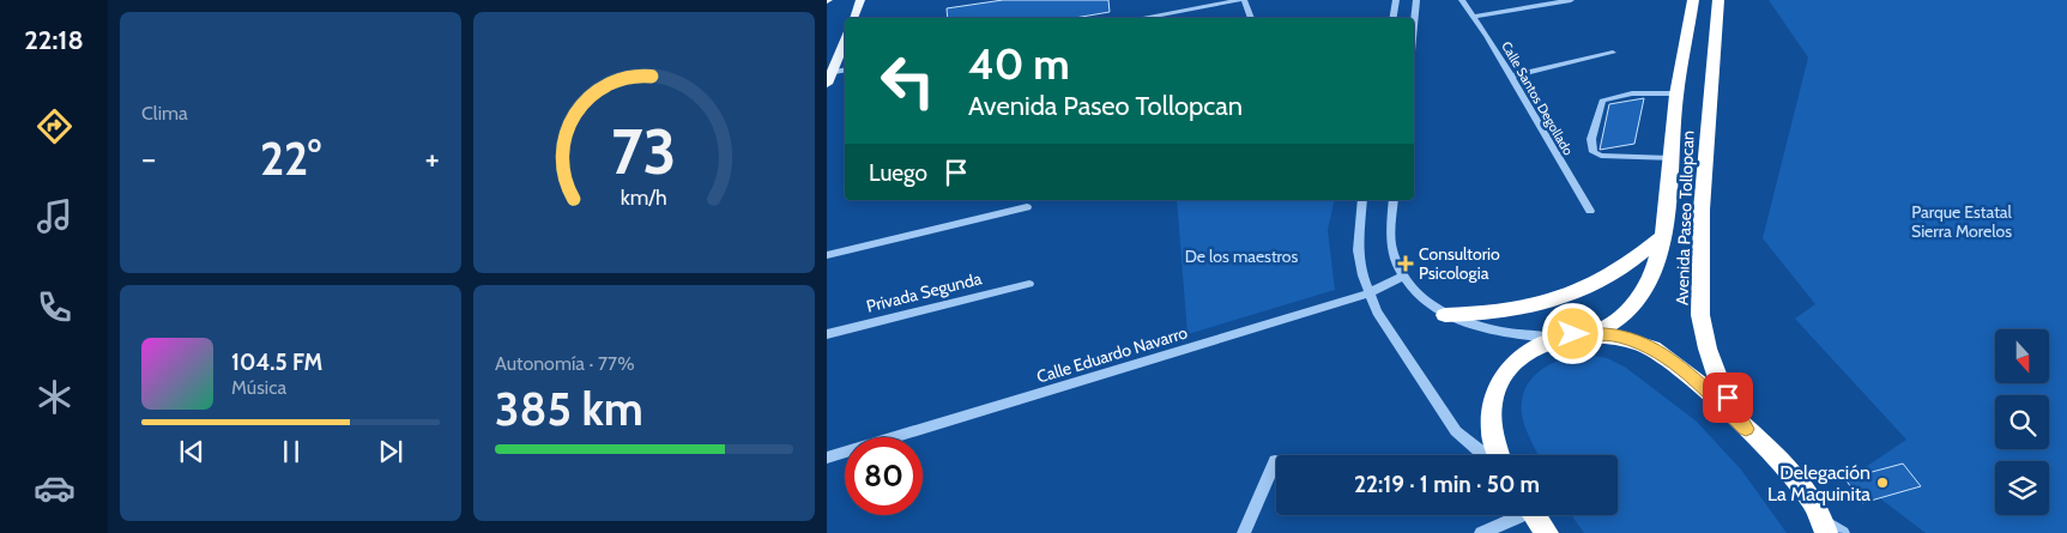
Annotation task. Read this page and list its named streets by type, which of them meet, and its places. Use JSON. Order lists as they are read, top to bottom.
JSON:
{
  "streets": {
    "highway": ["Avenida Paseo Tollopcan"],
    "street": ["Calle Santos Degollado", "Privada Segunda", "Calle Eduardo Navarro"]
  },
  "parks": ["Parque Estatal Sierra Morelos", "De los maestros"],
  "places": {
    "health": ["Consultorio Psicologia"],
    "other": ["Delegación La Maquinita"]
  },
  "north": "bottom",
  "page": {
    "tabs": "22:18",
    "tile": [
      "Clima",
      ["Autonomía · 77%", "385 km"]
    ],
    "turn": ["40 m", "Avenida Paseo Tollopcan"],
    "heat": ["−", "22°", "+"],
    "then": "Luego",
    "song": ["104.5 FM", "Música"],
    "limit": "80",
    "trip": "22:19 · 1 min · 50 m",
    "gauge": ["73", "km/h"]
  }
}
